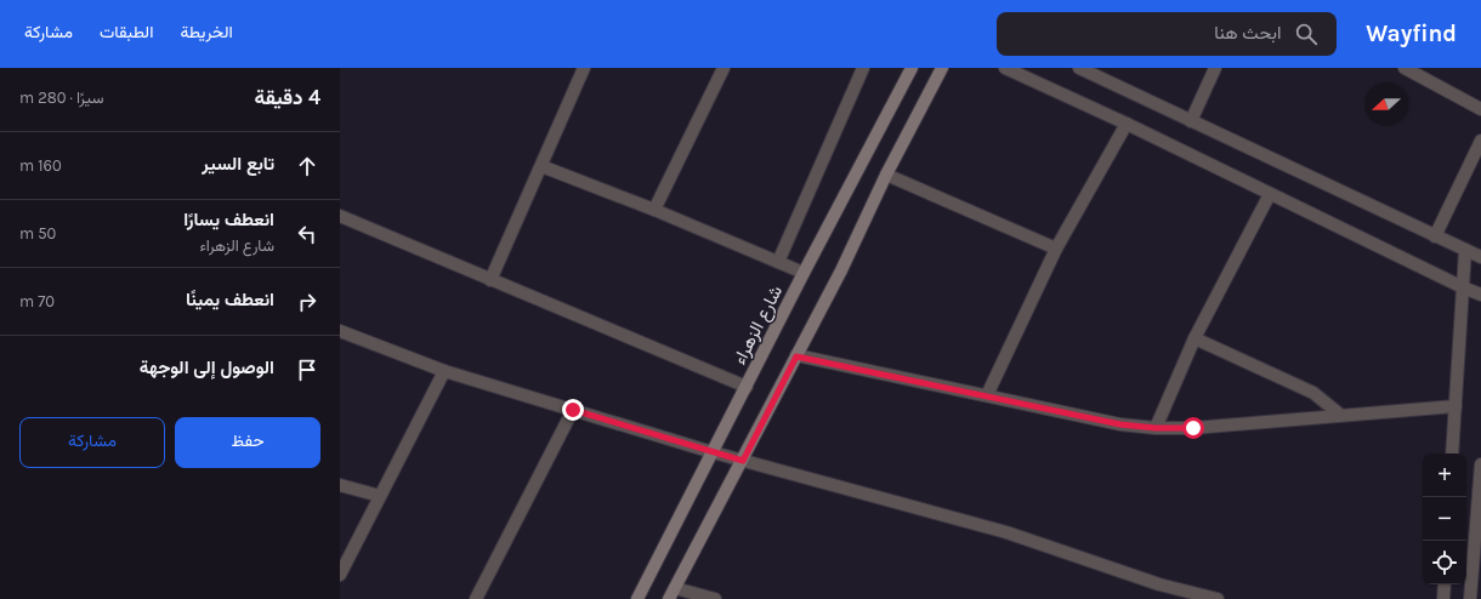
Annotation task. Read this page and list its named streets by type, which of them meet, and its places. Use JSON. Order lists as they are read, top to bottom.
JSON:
{
  "streets": {
    "main road": ["شارع الزهراء"]
  },
  "north": "left",
  "page": {
    "header": "Wayfind",
    "search": "ابحث هنا",
    "nav": ["الخريطة", "الطبقات", "مشاركة"],
    "heading": ["4 دقيقة", "سيرًا · 280 m"],
    "list": [
      ["تابع السير", "160 m"],
      ["انعطف يسارًا", "شارع الزهراء", "50 m"],
      ["انعطف يمينًا", "70 m"],
      "الوصول إلى الوجهة"
    ],
    "buttons": ["حفظ", "مشاركة"],
    "map_buttons": ["+", "−"]
  }
}
